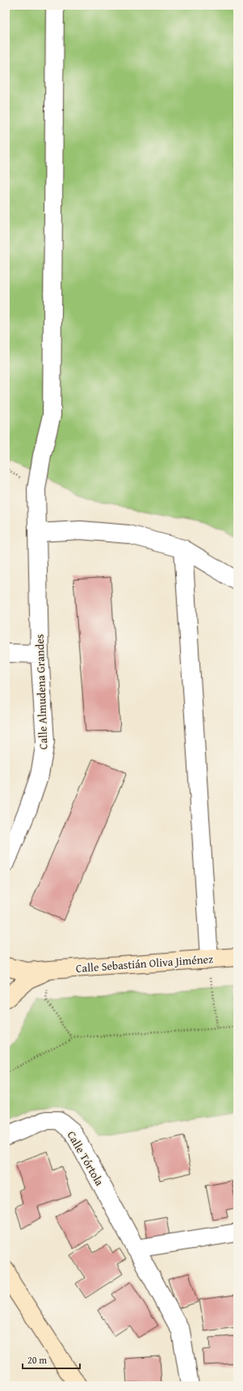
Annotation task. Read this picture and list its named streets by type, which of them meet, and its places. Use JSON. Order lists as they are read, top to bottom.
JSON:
{
  "streets": {
    "street": ["Calle Almudena Grandes", "Calle Sebastián Oliva Jiménez", "Calle Tórtola"]
  },
  "scale_bar": "20 m"
}
